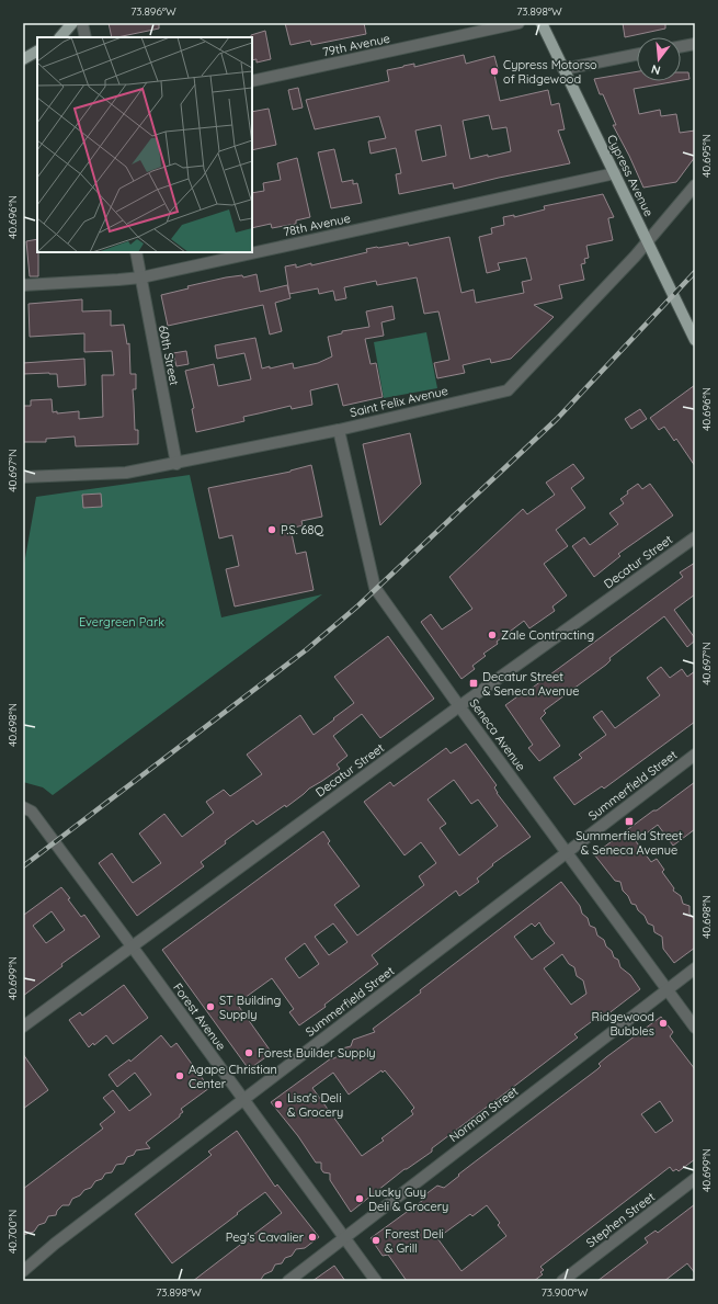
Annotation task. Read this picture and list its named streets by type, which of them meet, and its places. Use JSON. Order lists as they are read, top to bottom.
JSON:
{
  "streets": {
    "main road": ["Cypress Avenue"],
    "street": [
      "79th Avenue",
      "78th Avenue",
      "60th Street",
      "Saint Felix Avenue",
      "Decatur Street",
      "Seneca Avenue",
      "Summerfield Street",
      "Forest Avenue",
      "Norman Street",
      "Stephen Street"
    ]
  },
  "crossings": [
    ["Cypress Avenue", "78th Avenue"],
    ["Cypress Avenue", "Saint Felix Avenue"],
    ["78th Avenue", "60th Street"],
    ["60th Street", "Saint Felix Avenue"],
    ["Saint Felix Avenue", "Seneca Avenue"],
    ["Decatur Street", "Seneca Avenue"],
    ["Decatur Street", "Forest Avenue"],
    ["Seneca Avenue", "Summerfield Street"],
    ["Seneca Avenue", "Norman Street"],
    ["Summerfield Street", "Forest Avenue"],
    ["Forest Avenue", "Norman Street"]
  ],
  "parks": ["Evergreen Park"],
  "places": {
    "other": [
      "Cypress Motorso of Ridgewood",
      "P.S. 68Q",
      "Zale Contracting",
      "ST Building Supply",
      "Ridgewood Bubbles",
      "Forest Builder Supply",
      "Agape Christian Center",
      "Lisa's Deli & Grocery",
      "Lucky Guy Deli & Grocery",
      "Peg's Cavalier",
      "Forest Deli & Grill"
    ],
    "transit": ["Decatur Street & Seneca Avenue", "Summerfield Street & Seneca Avenue"]
  },
  "north": "bottom",
  "coordinates": [
    "73.896°W",
    "73.898°W",
    "40.695°N",
    "40.696°N",
    "40.697°N",
    "40.698°N",
    "40.699°N",
    "40.700°N",
    "73.900°W"
  ]
}
